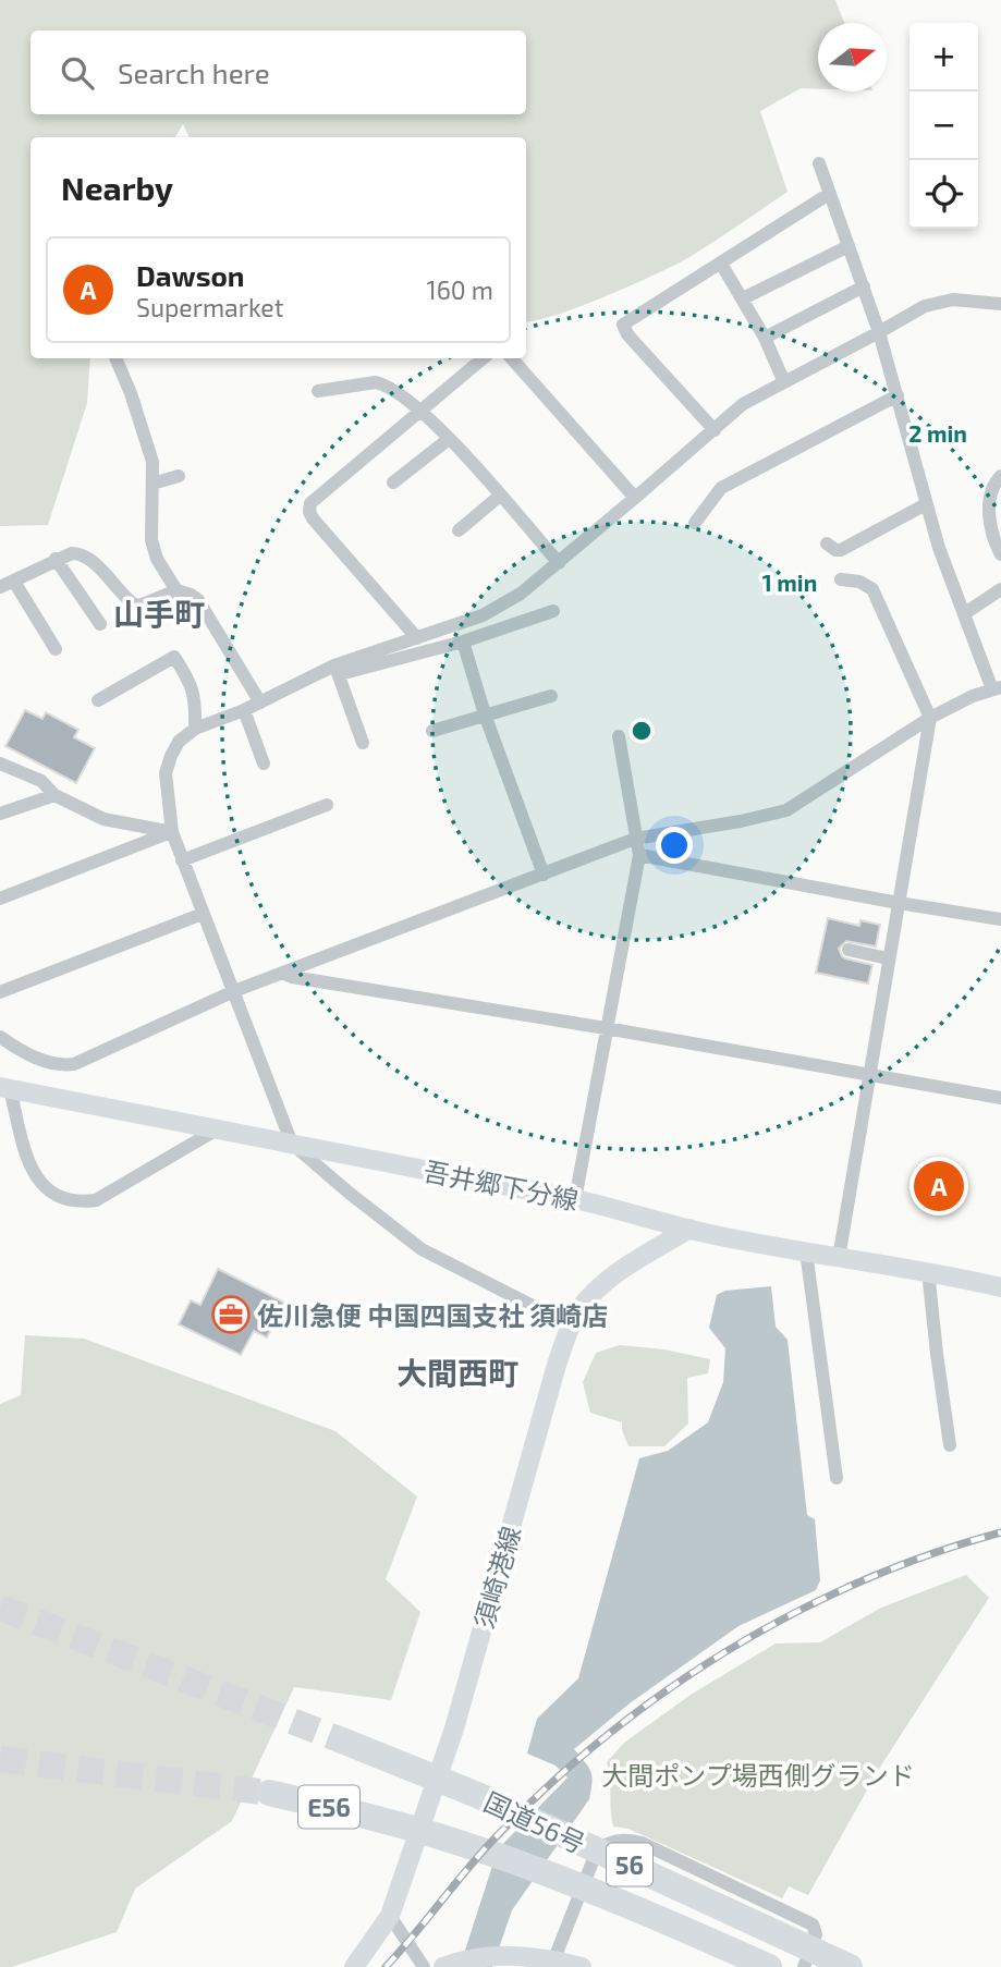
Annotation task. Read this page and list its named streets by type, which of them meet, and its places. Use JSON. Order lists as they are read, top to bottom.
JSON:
{
  "streets": {
    "highway": ["E56", "国道56号", "56"],
    "main road": ["吾井郷下分線", "須崎港線"]
  },
  "crossings": [
    ["吾井郷下分線", "須崎港線"]
  ],
  "districts": ["山手町", "大間西町"],
  "parks": ["大間ポンプ場西側グランド"],
  "places": {
    "office": ["佐川急便 中国四国支社 須崎店"]
  },
  "north": "right",
  "page": {
    "map_buttons": ["+", "−"],
    "search": "Search here",
    "heading": "Nearby",
    "list": [
      {
        "mark": "A",
        "name": "Dawson",
        "note": "Supermarket",
        "value": "160 m"
      }
    ],
    "pins": "A"
  },
  "rings": ["2 min", "1 min"]
}
